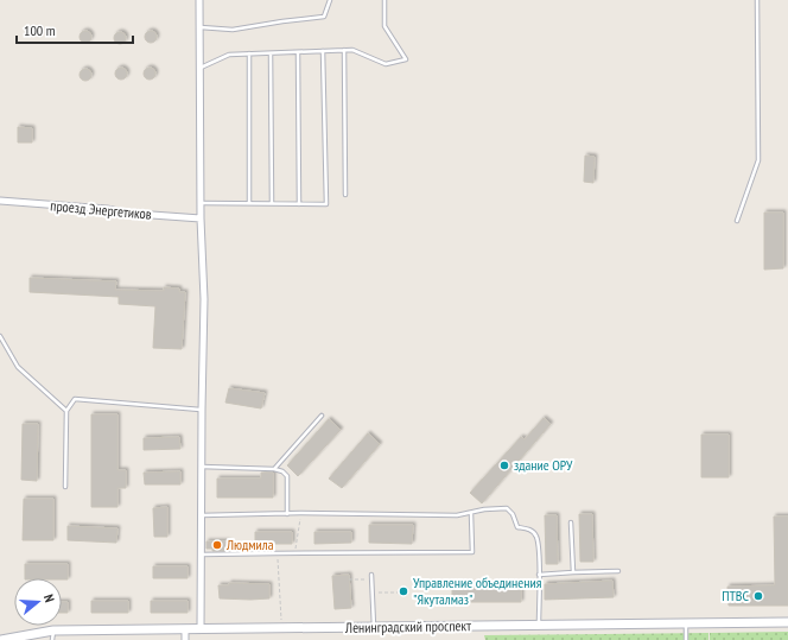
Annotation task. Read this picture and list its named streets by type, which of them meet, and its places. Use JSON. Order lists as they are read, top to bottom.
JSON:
{
  "streets": {
    "main road": ["Ленинградский проспект"],
    "street": ["проезд Энергетиков"]
  },
  "places": [
    "здание ОРУ",
    "Людмила",
    "Управление объединения \"Якуталмаз\"",
    "ПТВС"
  ],
  "scale_bar": "100 m",
  "north": "right"
}
